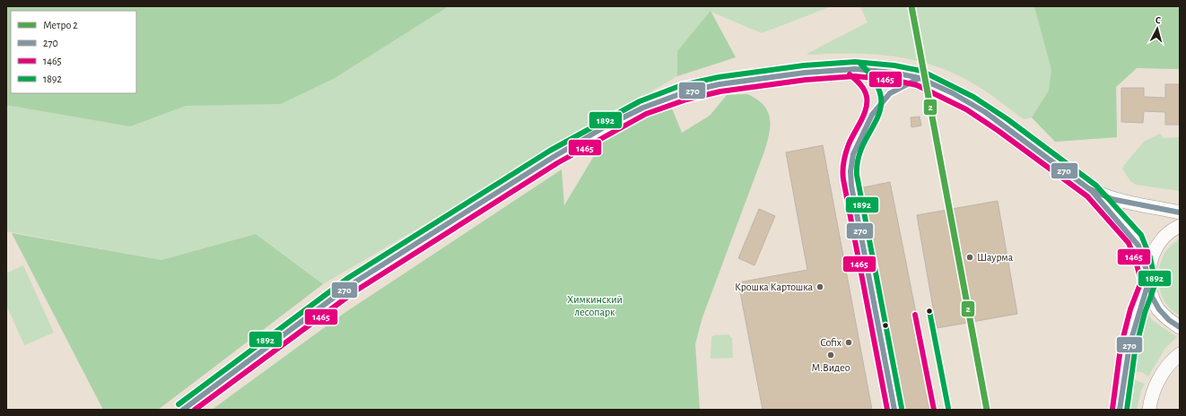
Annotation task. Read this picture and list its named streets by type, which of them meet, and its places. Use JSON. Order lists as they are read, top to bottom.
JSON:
{
  "parks": ["Химкинский лесопарк"],
  "places": [
    "Шаурма",
    "Крошка Картошка",
    "Cofix",
    "М.Видео"
  ],
  "lines": [
    "metro line 2",
    "transit line 1892",
    "transit line 270",
    "transit line 1465"
  ],
  "legend": [
    "Метро 2",
    "270",
    "1465",
    "1892"
  ],
  "north": "top"
}
